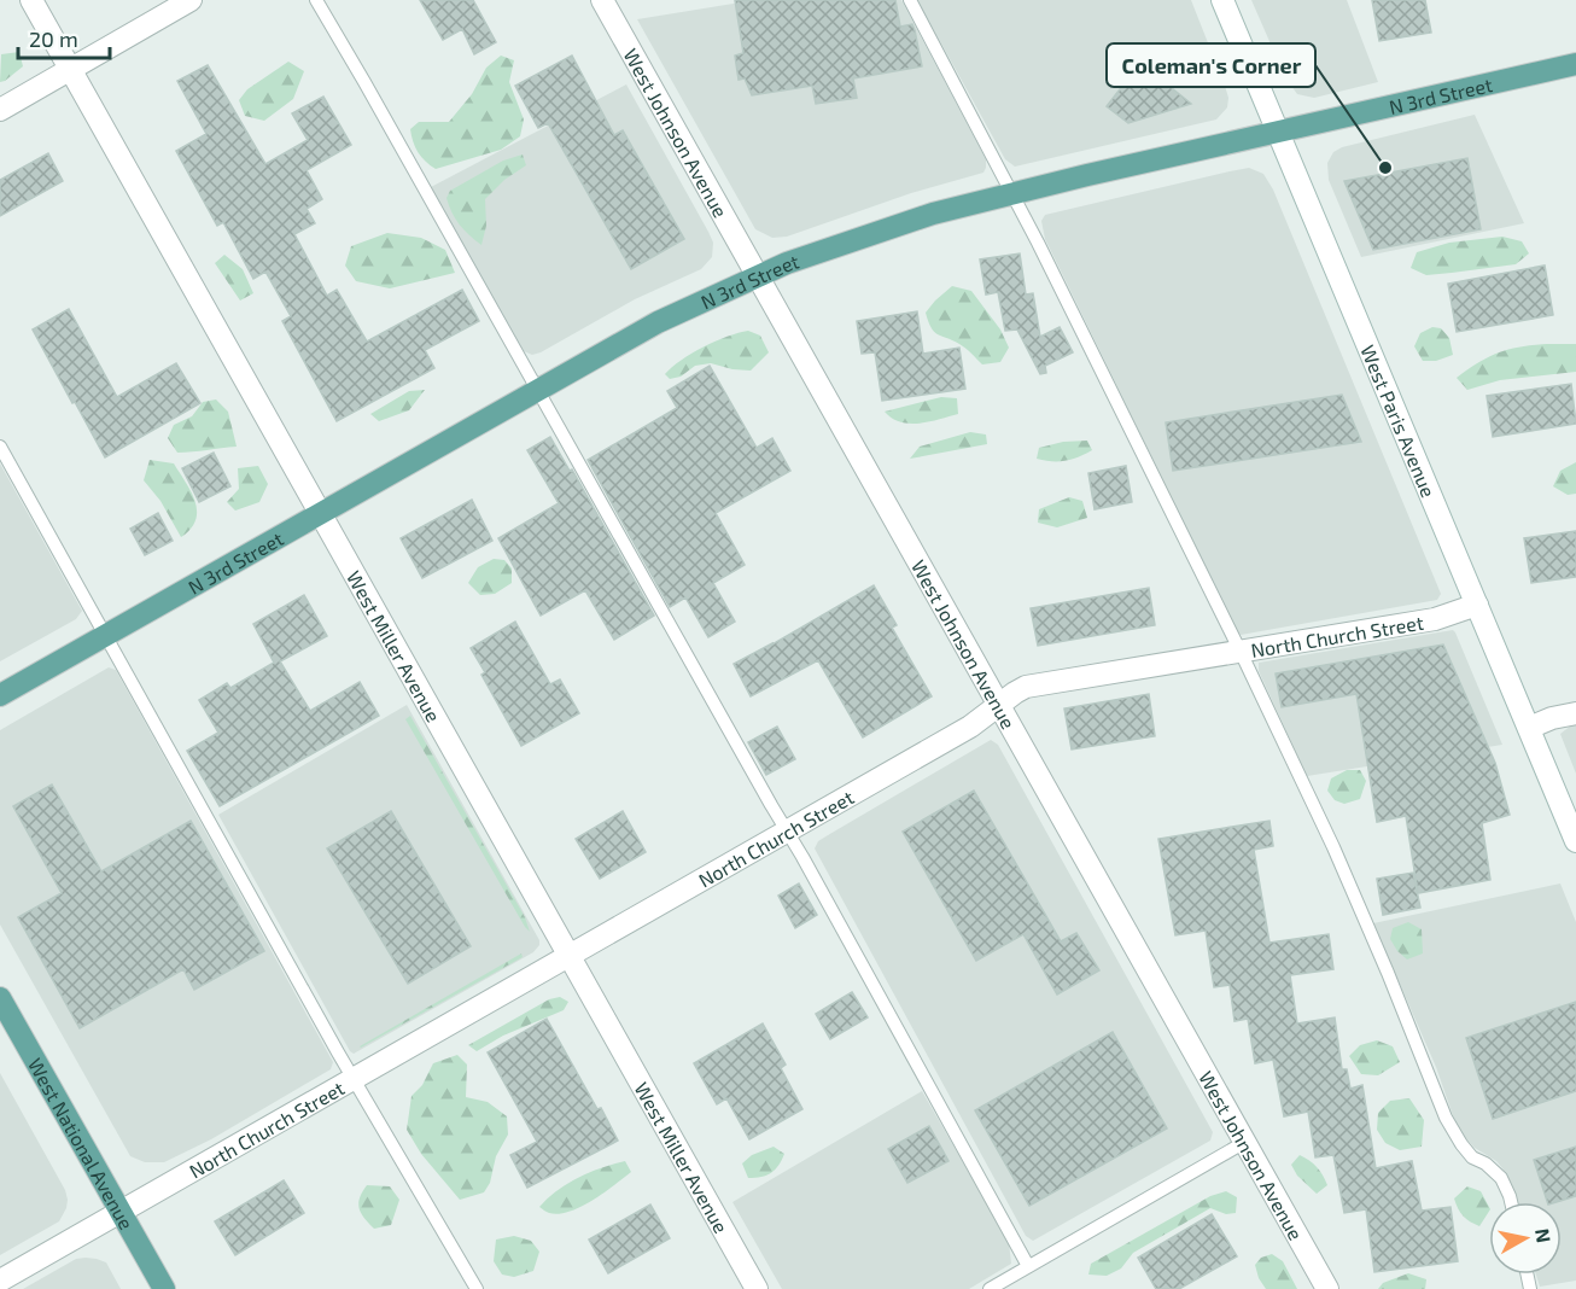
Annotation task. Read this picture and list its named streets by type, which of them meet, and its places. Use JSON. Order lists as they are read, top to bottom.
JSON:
{
  "streets": {
    "main road": ["N 3rd Street", "West National Avenue"],
    "street": [
      "West Johnson Avenue",
      "West Paris Avenue",
      "North Church Street",
      "West Miller Avenue"
    ]
  },
  "crossings": [
    ["N 3rd Street", "West Johnson Avenue"],
    ["N 3rd Street", "West Paris Avenue"],
    ["N 3rd Street", "West Miller Avenue"],
    ["West Johnson Avenue", "North Church Street"],
    ["West Paris Avenue", "North Church Street"],
    ["North Church Street", "West Miller Avenue"],
    ["North Church Street", "West National Avenue"]
  ],
  "places": ["Coleman's Corner"],
  "scale_bar": "20 m",
  "north": "right"
}
